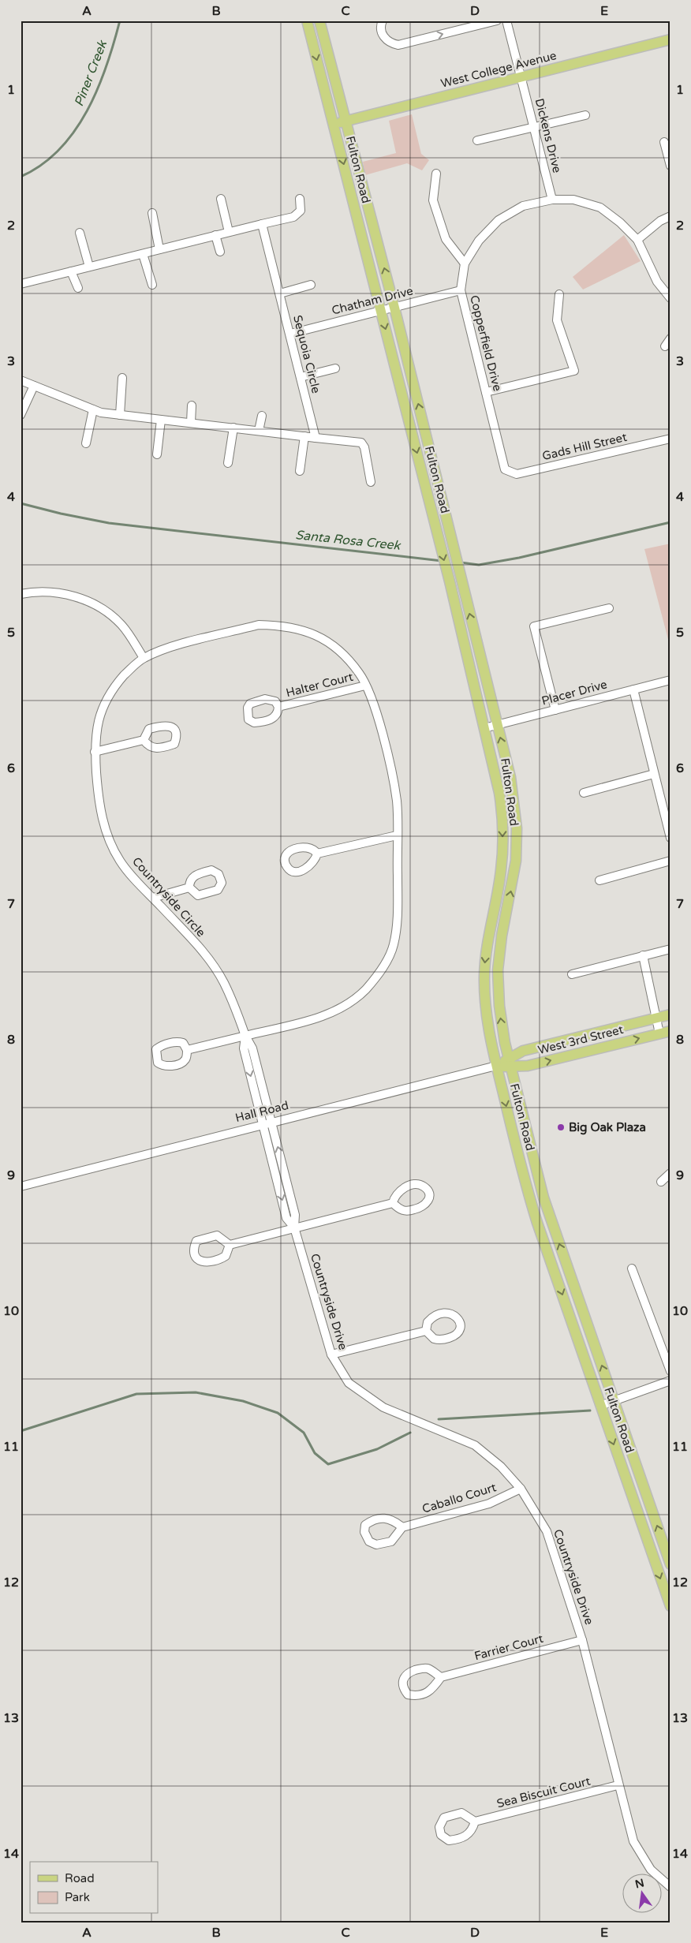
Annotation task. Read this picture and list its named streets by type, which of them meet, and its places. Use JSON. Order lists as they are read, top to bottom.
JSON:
{
  "streets": {
    "main road": ["West College Avenue", "Fulton Road", "West 3rd Street"],
    "street": [
      "Dickens Drive",
      "Chatham Drive",
      "Copperfield Drive",
      "Sequoia Circle",
      "Gads Hill Street",
      "Halter Court",
      "Placer Drive",
      "Countryside Circle",
      "Hall Road",
      "Countryside Drive",
      "Caballo Court",
      "Farrier Court",
      "Sea Biscuit Court"
    ]
  },
  "crossings": [
    ["West College Avenue", "Dickens Drive"],
    ["West College Avenue", "Fulton Road"],
    ["Dickens Drive", "Copperfield Drive"],
    ["Fulton Road", "Chatham Drive"],
    ["Fulton Road", "Placer Drive"],
    ["Fulton Road", "West 3rd Street"],
    ["Fulton Road", "Hall Road"],
    ["Chatham Drive", "Copperfield Drive"],
    ["Chatham Drive", "Sequoia Circle"],
    ["Copperfield Drive", "Gads Hill Street"],
    ["Halter Court", "Countryside Circle"],
    ["Countryside Circle", "Countryside Drive"],
    ["West 3rd Street", "Hall Road"],
    ["Hall Road", "Countryside Drive"],
    ["Countryside Drive", "Caballo Court"],
    ["Countryside Drive", "Farrier Court"],
    ["Countryside Drive", "Sea Biscuit Court"]
  ],
  "water": ["Piner Creek", "Santa Rosa Creek"],
  "places": ["Big Oak Plaza"],
  "legend": ["Road", "Park"],
  "north": "top",
  "grid": {
    "columns": [
      "A",
      "B",
      "C",
      "D",
      "E"
    ],
    "rows": [
      "1",
      "2",
      "3",
      "4",
      "5",
      "6",
      "7",
      "8",
      "9",
      "10",
      "11",
      "12",
      "13",
      "14"
    ]
  }
}
